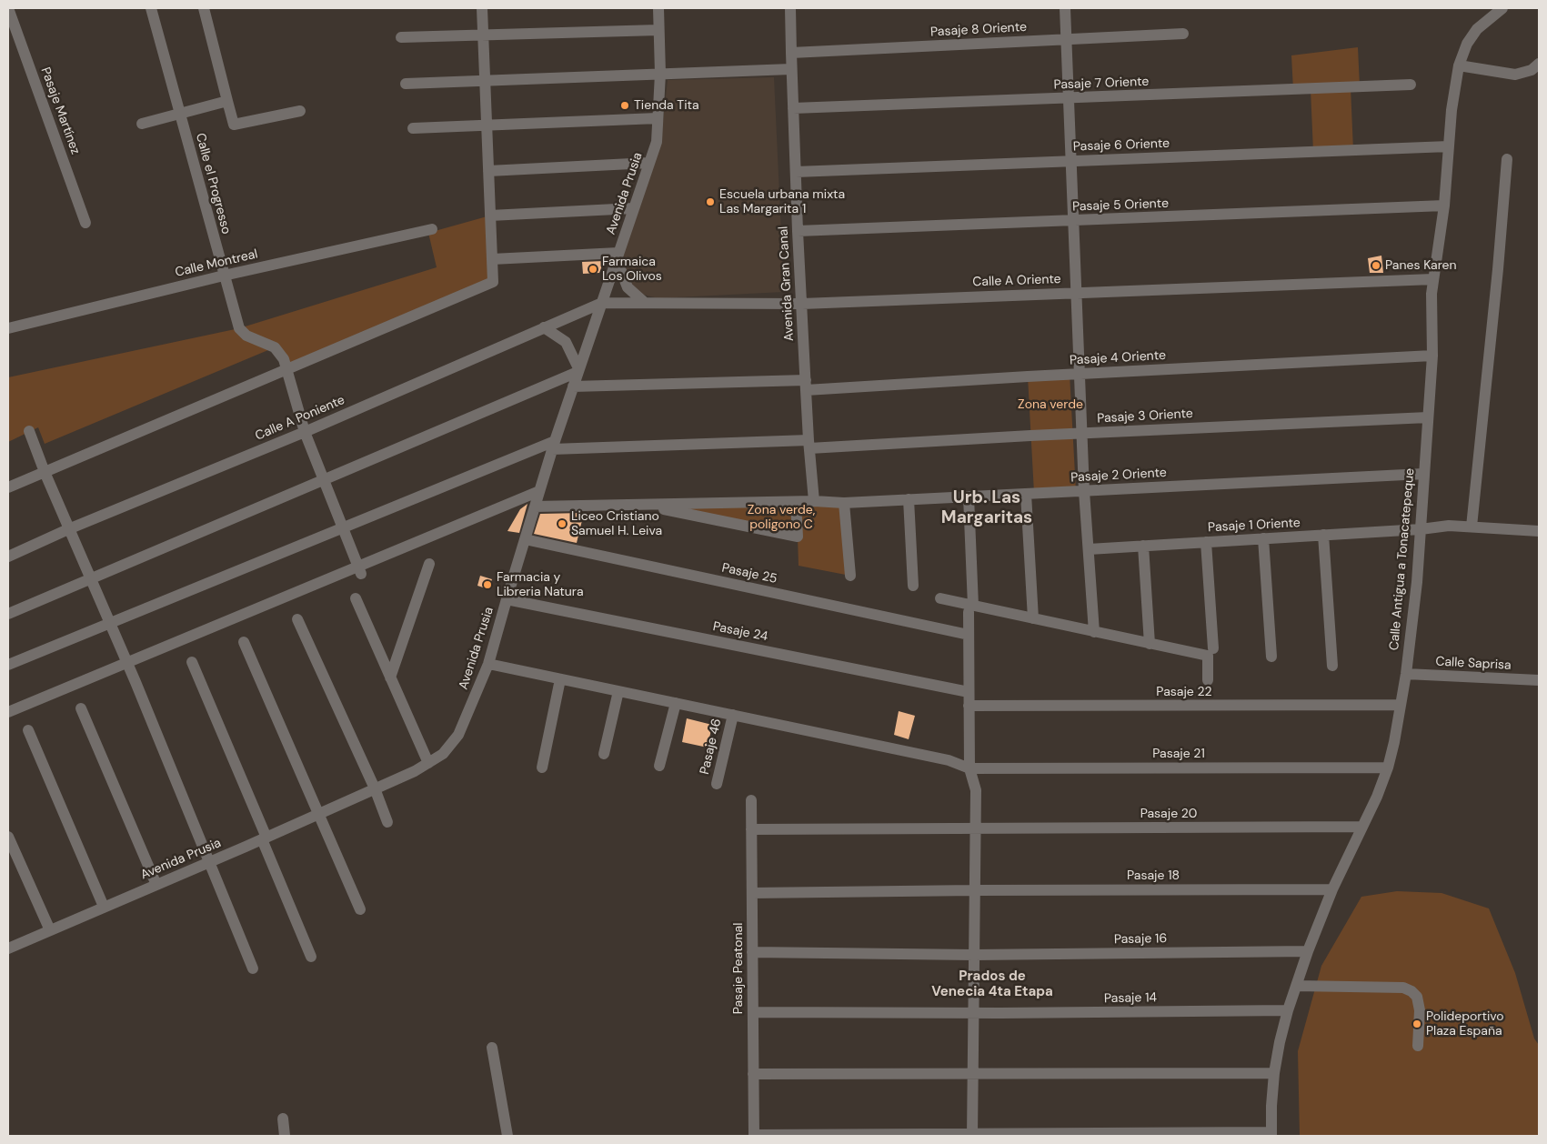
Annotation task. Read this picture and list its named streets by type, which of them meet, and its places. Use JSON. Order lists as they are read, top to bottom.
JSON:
{
  "streets": {
    "street": [
      "Pasaje 8 Oriente",
      "Pasaje 7 Oriente",
      "Pasaje Martínez",
      "Pasaje 6 Oriente",
      "Calle el Progresso",
      "Avenida Prusia",
      "Pasaje 5 Oriente",
      "Calle Montreal",
      "Calle A Oriente",
      "Avenida Gran Canal",
      "Pasaje 4 Oriente",
      "Pasaje 3 Oriente",
      "Calle A Poniente",
      "Pasaje 2 Oriente",
      "Pasaje 1 Oriente",
      "Calle Antigua a Tonacatepeque",
      "Pasaje 25",
      "Pasaje 24",
      "Calle Saprisa",
      "Pasaje 22",
      "Pasaje 46",
      "Pasaje 21",
      "Pasaje 20",
      "Pasaje 18",
      "Pasaje 16",
      "Pasaje Peatonal",
      "Pasaje 14"
    ]
  },
  "crossings": [
    ["Pasaje 7 Oriente", "Avenida Gran Canal"],
    ["Pasaje 6 Oriente", "Avenida Gran Canal"],
    ["Pasaje 6 Oriente", "Calle Antigua a Tonacatepeque"],
    ["Calle el Progresso", "Calle Montreal"],
    ["Calle el Progresso", "Calle A Poniente"],
    ["Avenida Prusia", "Calle A Oriente"],
    ["Avenida Prusia", "Pasaje 4 Oriente"],
    ["Avenida Prusia", "Pasaje 3 Oriente"],
    ["Avenida Prusia", "Calle A Poniente"],
    ["Avenida Prusia", "Pasaje 2 Oriente"],
    ["Avenida Prusia", "Pasaje 25"],
    ["Avenida Prusia", "Pasaje 24"],
    ["Pasaje 5 Oriente", "Avenida Gran Canal"],
    ["Pasaje 5 Oriente", "Calle Antigua a Tonacatepeque"],
    ["Calle A Oriente", "Avenida Gran Canal"],
    ["Calle A Oriente", "Calle A Poniente"],
    ["Calle A Oriente", "Calle Antigua a Tonacatepeque"],
    ["Avenida Gran Canal", "Pasaje 4 Oriente"],
    ["Avenida Gran Canal", "Pasaje 3 Oriente"],
    ["Avenida Gran Canal", "Pasaje 2 Oriente"],
    ["Pasaje 4 Oriente", "Calle Antigua a Tonacatepeque"],
    ["Pasaje 3 Oriente", "Calle Antigua a Tonacatepeque"],
    ["Pasaje 2 Oriente", "Calle Antigua a Tonacatepeque"],
    ["Pasaje 1 Oriente", "Calle Antigua a Tonacatepeque"],
    ["Calle Antigua a Tonacatepeque", "Calle Saprisa"],
    ["Calle Antigua a Tonacatepeque", "Pasaje 22"],
    ["Calle Antigua a Tonacatepeque", "Pasaje 21"],
    ["Calle Antigua a Tonacatepeque", "Pasaje 20"],
    ["Calle Antigua a Tonacatepeque", "Pasaje 18"],
    ["Calle Antigua a Tonacatepeque", "Pasaje 16"],
    ["Calle Antigua a Tonacatepeque", "Pasaje 14"],
    ["Pasaje 20", "Pasaje Peatonal"],
    ["Pasaje 18", "Pasaje Peatonal"],
    ["Pasaje 16", "Pasaje Peatonal"],
    ["Pasaje Peatonal", "Pasaje 14"]
  ],
  "districts": ["Urb. Las Margaritas", "Prados de Venecia 4ta Etapa"],
  "parks": ["Zona verde", "Zona verde, poligono C"],
  "places": [
    "Tienda Tita",
    "Escuela urbana mixta Las Margarita 1",
    "Panes Karen",
    "Farmaica Los Olivos",
    "Liceo Cristiano Samuel H. Leiva",
    "Farmacia y Libreria Natura",
    "Polideportivo Plaza España"
  ]
}
